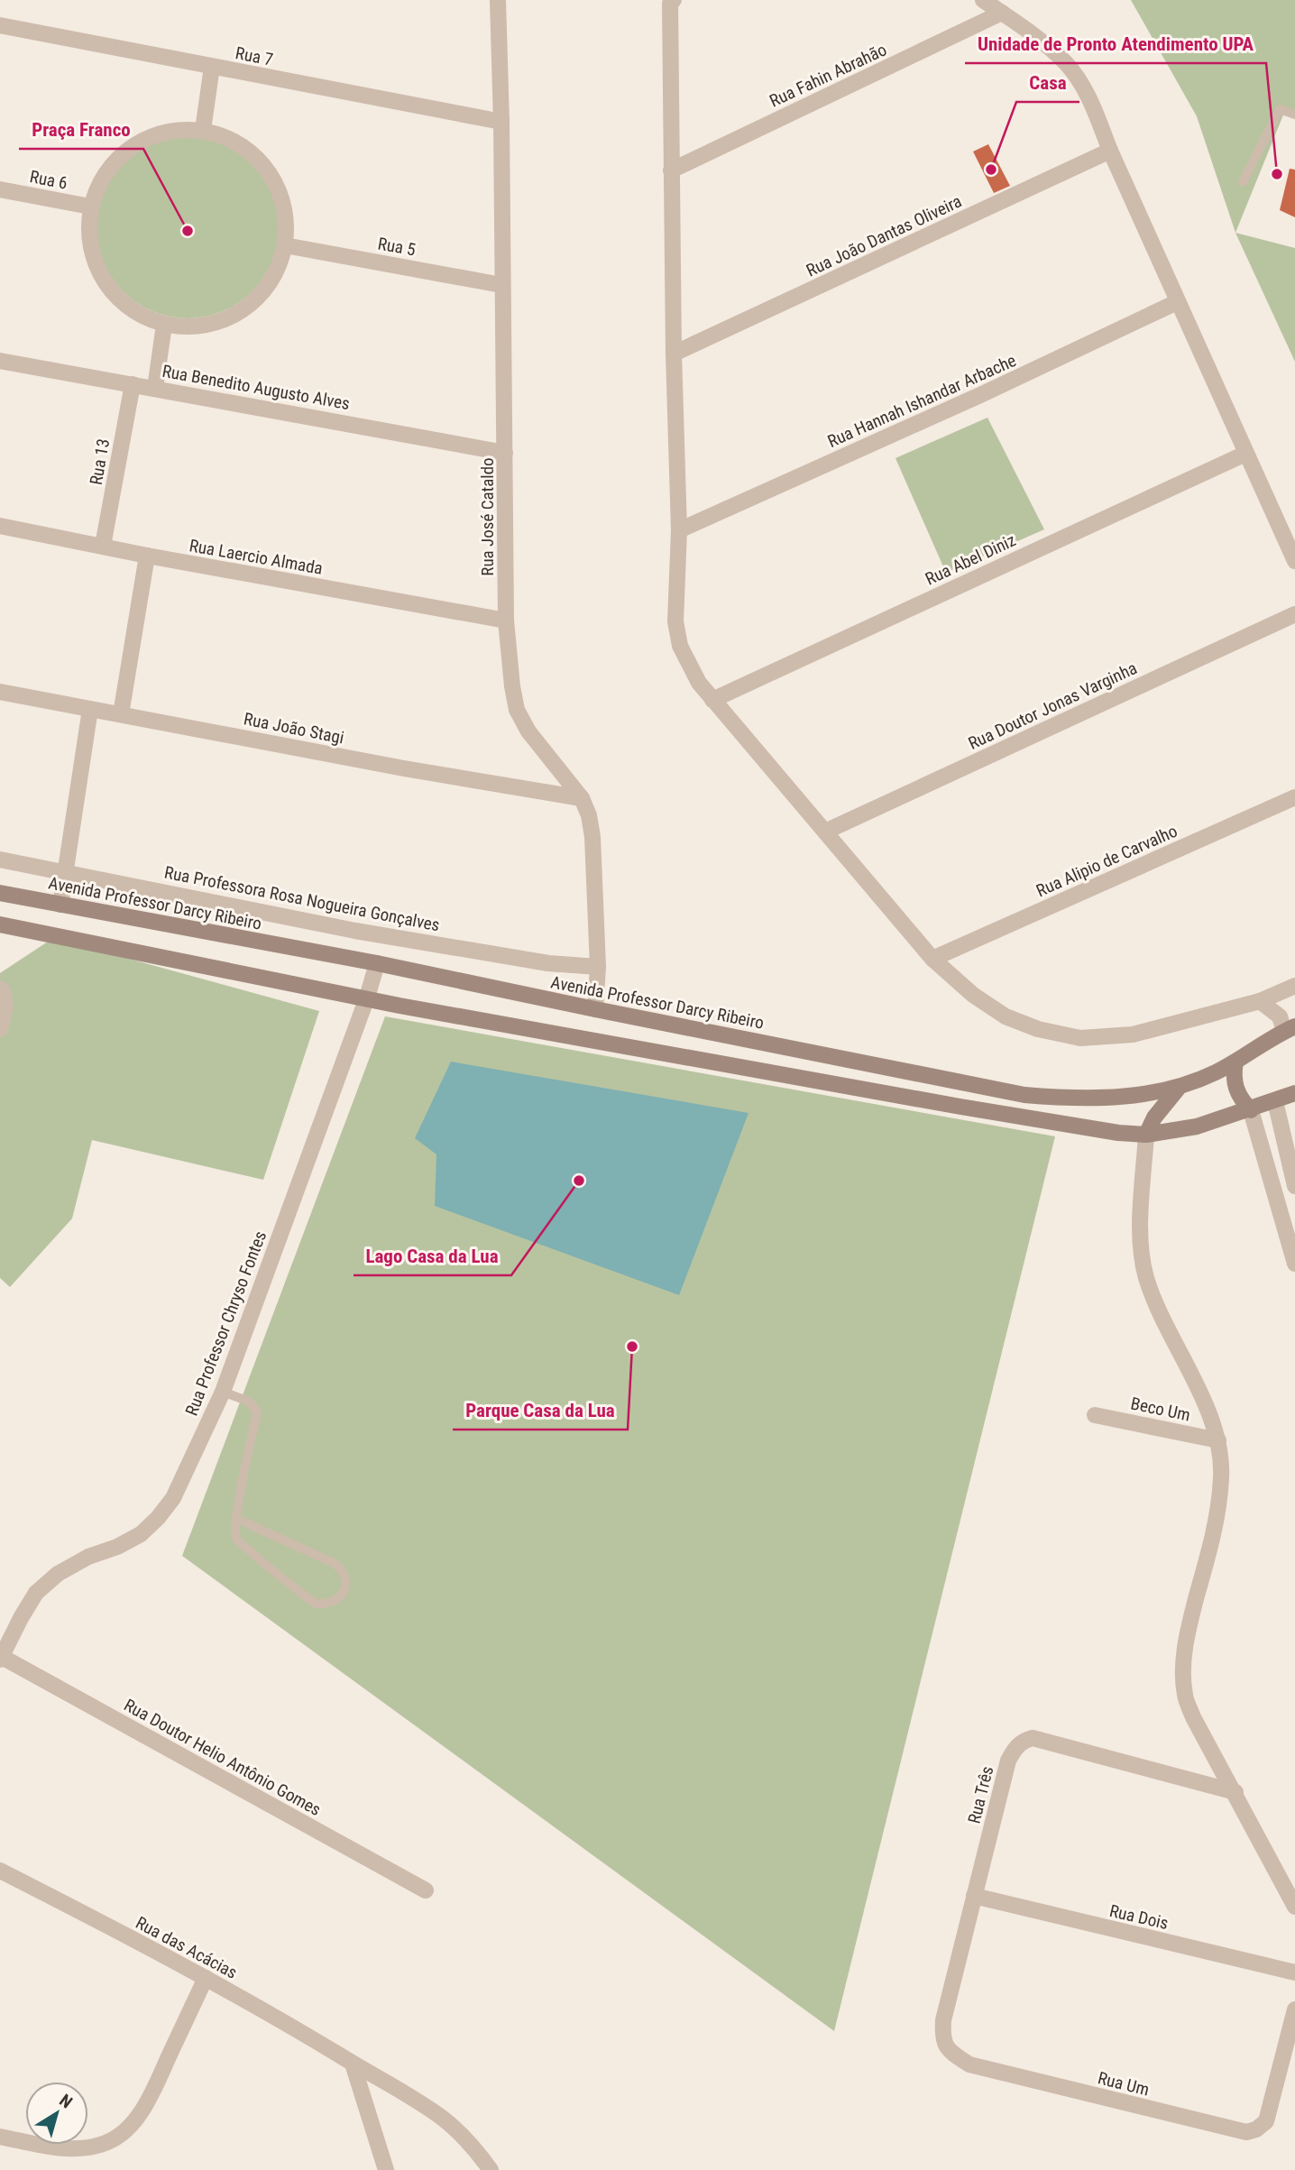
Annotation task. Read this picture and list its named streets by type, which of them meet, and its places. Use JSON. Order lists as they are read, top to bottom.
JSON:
{
  "streets": {
    "main road": ["Avenida Professor Darcy Ribeiro"],
    "street": [
      "Rua 7",
      "Rua Fahin Abrahão",
      "Rua 6",
      "Rua João Dantas Oliveira",
      "Rua 5",
      "Rua Benedito Augusto Alves",
      "Rua Hannah Ishandar Arbache",
      "Rua 13",
      "Rua José Cataldo",
      "Rua Laercio Almada",
      "Rua Abel Diniz",
      "Rua Doutor Jonas Varginha",
      "Rua João Stagi",
      "Rua Alipio de Carvalho",
      "Rua Professora Rosa Nogueira Gonçalves",
      "Rua Professor Chryso Fontes",
      "Beco Um",
      "Rua Doutor Helio Antônio Gomes",
      "Rua Três",
      "Rua Dois",
      "Rua das Acácias",
      "Rua Um"
    ]
  },
  "crossings": [
    ["Rua 7", "Rua José Cataldo"],
    ["Rua 6", "Rua 5"],
    ["Rua 5", "Rua José Cataldo"],
    ["Rua Benedito Augusto Alves", "Rua 13"],
    ["Rua Benedito Augusto Alves", "Rua José Cataldo"],
    ["Rua 13", "Rua Laercio Almada"],
    ["Rua José Cataldo", "Rua Laercio Almada"],
    ["Rua José Cataldo", "Rua João Stagi"],
    ["Rua José Cataldo", "Rua Professora Rosa Nogueira Gonçalves"],
    ["Rua José Cataldo", "Avenida Professor Darcy Ribeiro"],
    ["Avenida Professor Darcy Ribeiro", "Rua Professor Chryso Fontes"],
    ["Rua Professor Chryso Fontes", "Rua Doutor Helio Antônio Gomes"],
    ["Rua Três", "Rua Dois"],
    ["Rua Três", "Rua Um"]
  ],
  "places": [
    "Casa",
    "Unidade de Pronto Atendimento UPA",
    "Praça Franco",
    "Lago Casa da Lua",
    "Parque Casa da Lua"
  ],
  "north": "top right"
}
